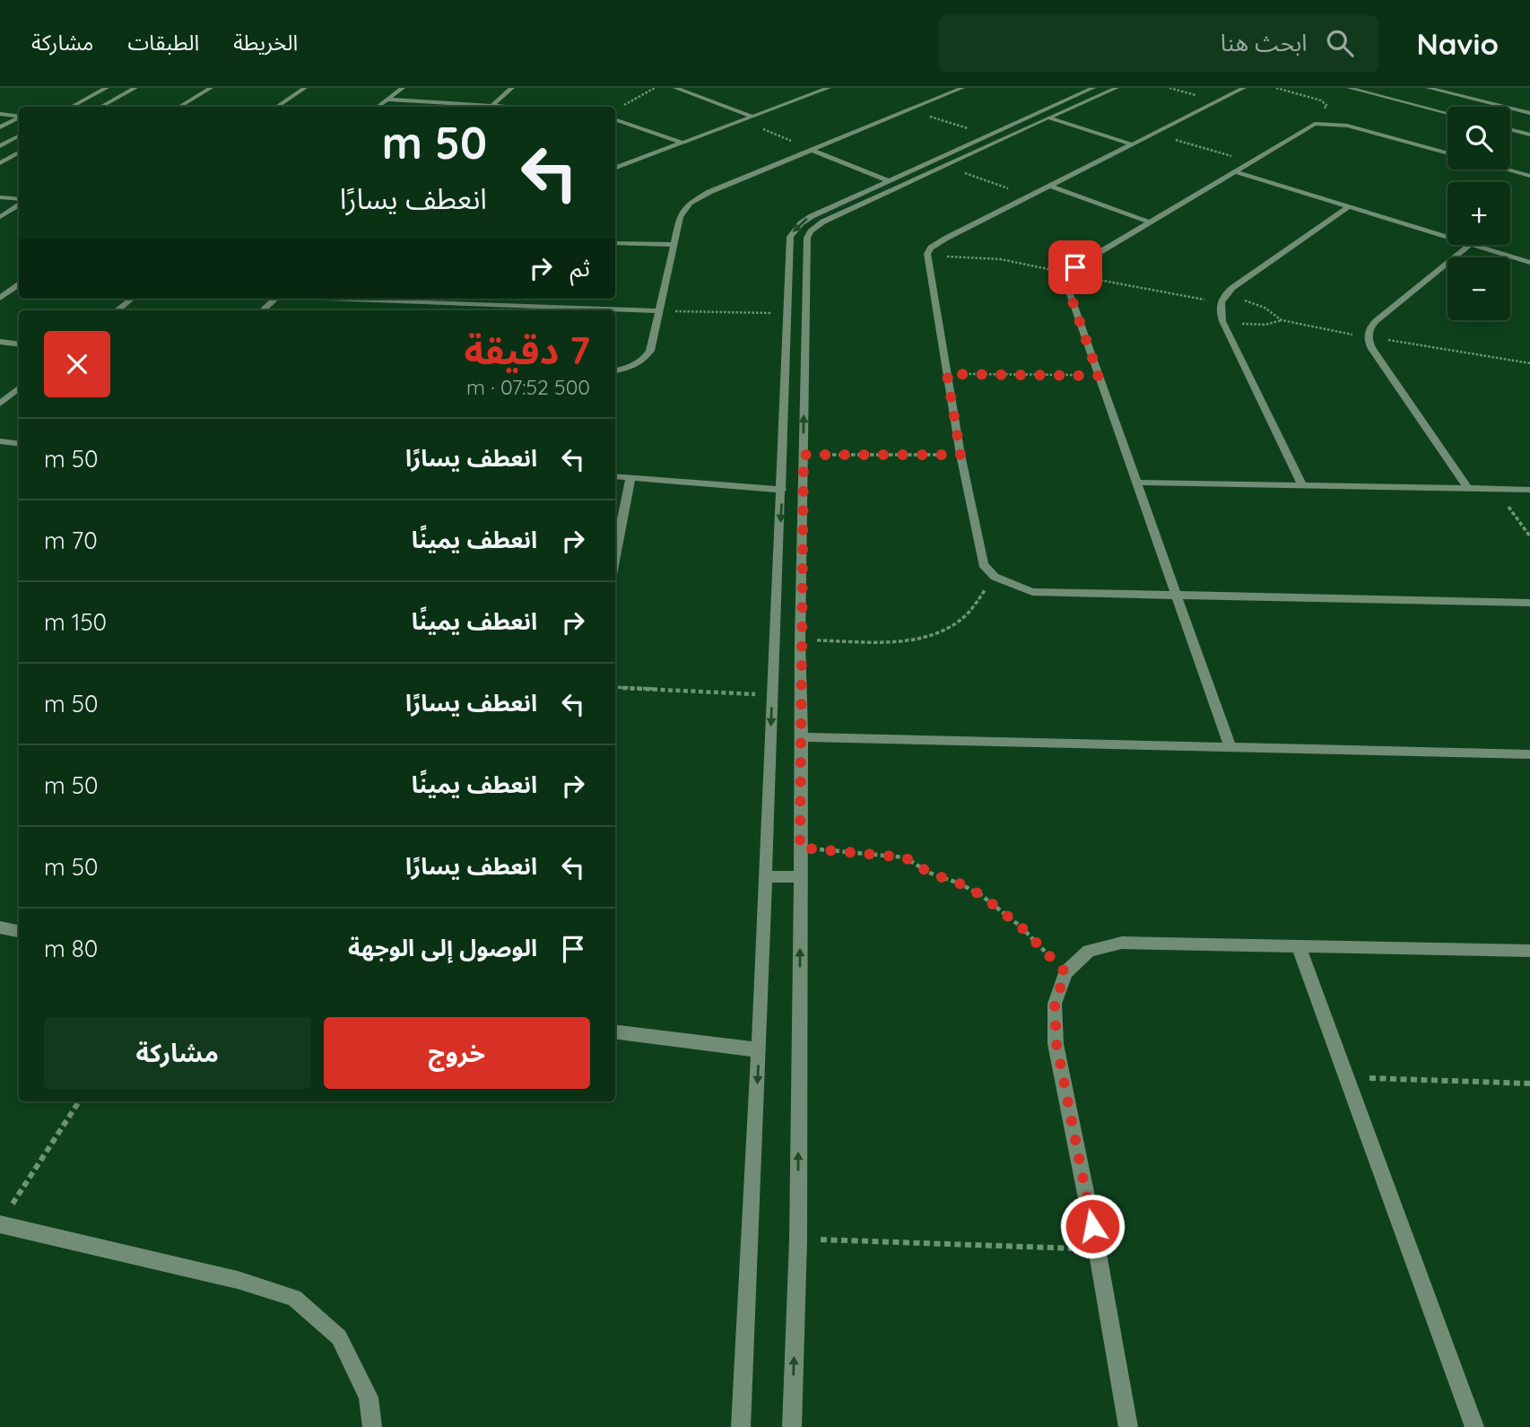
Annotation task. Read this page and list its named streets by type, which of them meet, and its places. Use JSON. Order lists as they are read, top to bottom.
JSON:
{
  "page": {
    "header": "Navio",
    "search": "ابحث هنا",
    "nav": ["الخريطة", "الطبقات", "مشاركة"],
    "map_buttons": ["+", "−"],
    "turn": ["50 m", "انعطف يسارًا"],
    "then": "ثم",
    "heading": ["7 دقيقة", "500 m · 07:52"],
    "list": [
      {
        "name": "انعطف يسارًا",
        "value": "50 m"
      },
      {
        "name": "انعطف يمينًا",
        "value": "70 m"
      },
      {
        "name": "انعطف يمينًا",
        "value": "150 m"
      },
      {
        "name": "انعطف يسارًا",
        "value": "50 m"
      },
      {
        "name": "انعطف يمينًا",
        "value": "50 m"
      },
      {
        "name": "انعطف يسارًا",
        "value": "50 m"
      },
      {
        "name": "الوصول إلى الوجهة",
        "value": "80 m"
      }
    ],
    "buttons": ["خروج", "مشاركة"]
  }
}
